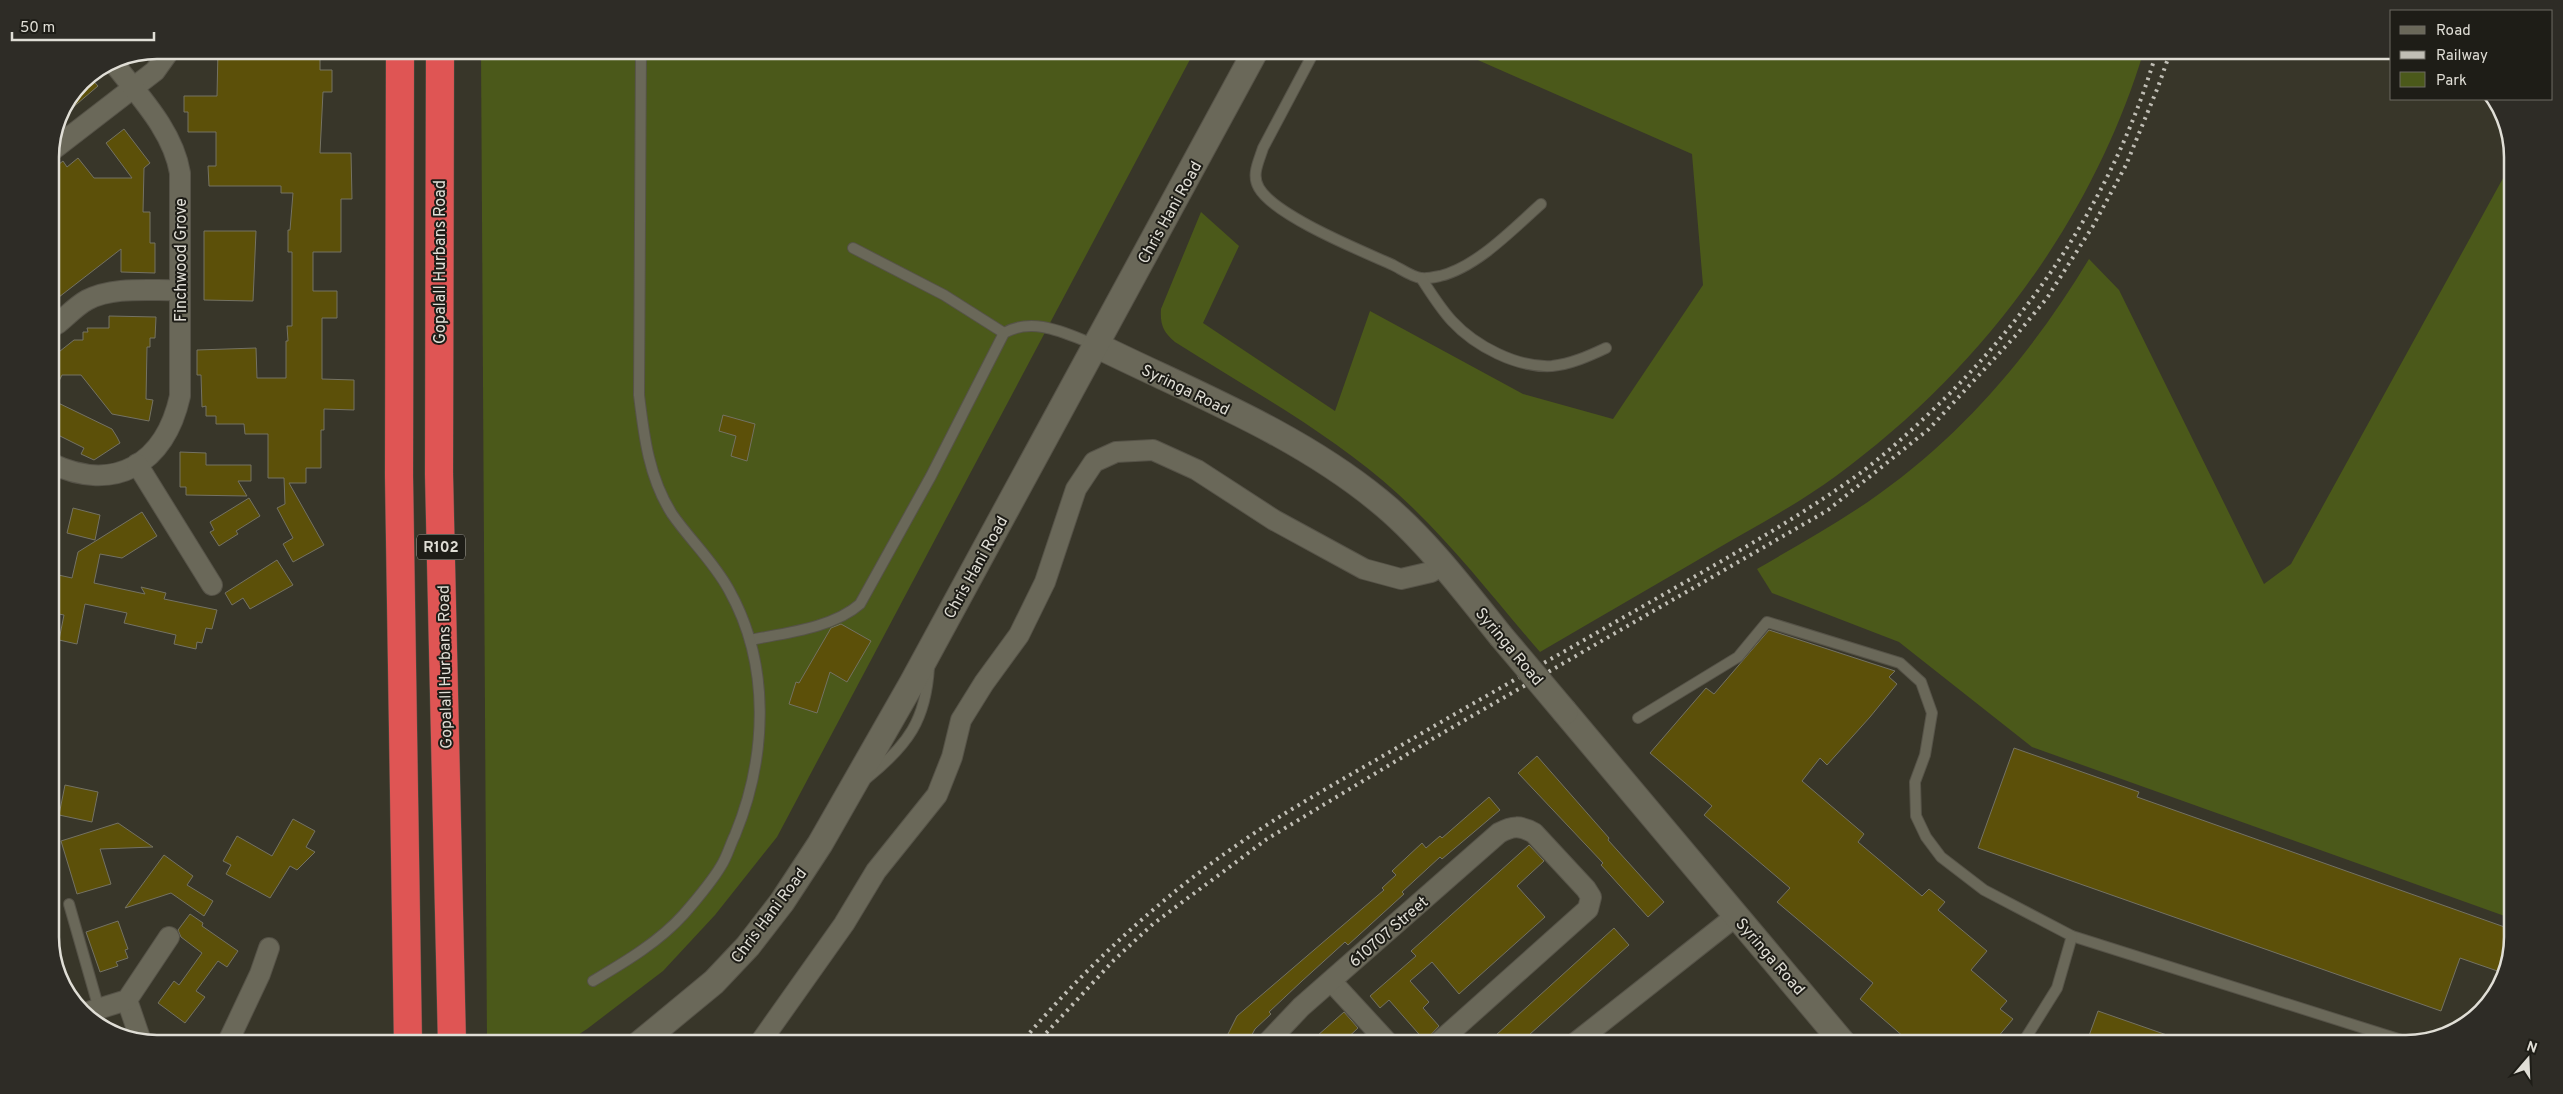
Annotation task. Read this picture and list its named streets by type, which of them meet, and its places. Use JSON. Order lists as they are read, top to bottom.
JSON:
{
  "streets": {
    "highway": ["Gopalall Hurbans Road", "R102"],
    "street": [
      "Chris Hani Road",
      "Finchwood Grove",
      "Syringa Road",
      "610707 Street"
    ]
  },
  "crossings": [
    ["Chris Hani Road", "Syringa Road"]
  ],
  "legend": ["Road", "Railway", "Park"],
  "scale_bar": "50 m",
  "north": "top"
}
